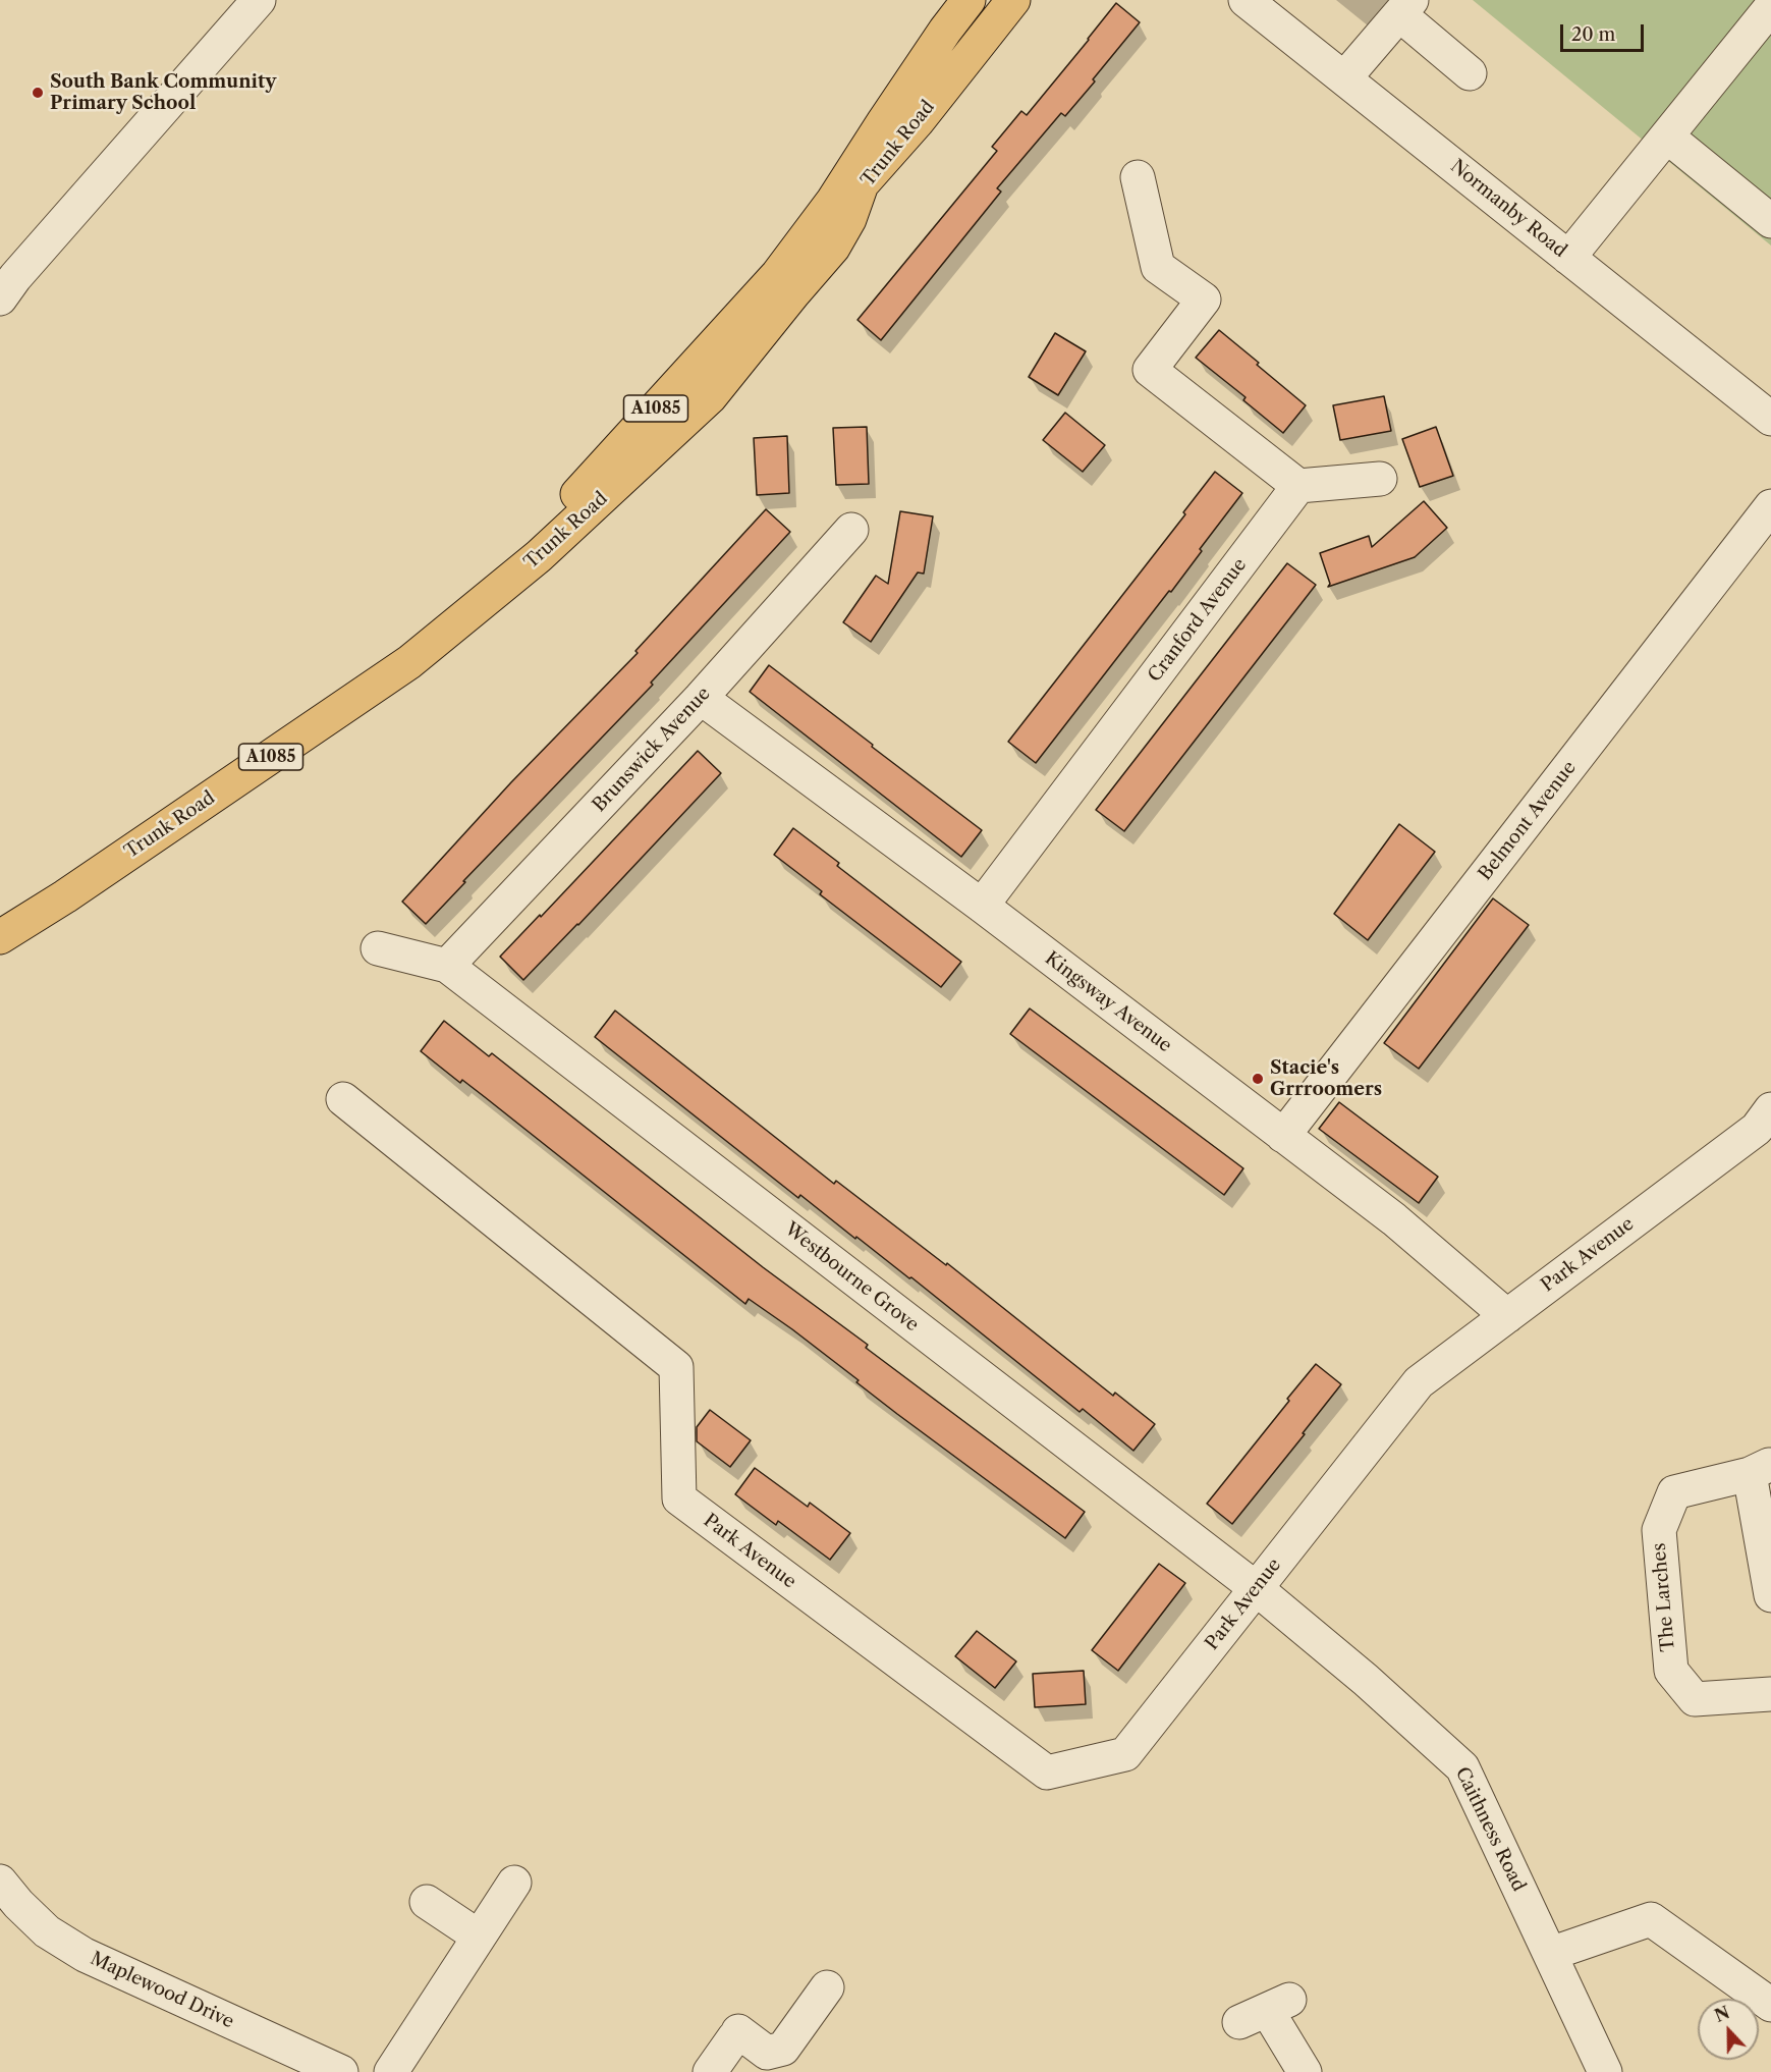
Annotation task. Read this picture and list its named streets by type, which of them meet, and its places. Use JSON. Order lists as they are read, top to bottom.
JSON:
{
  "streets": {
    "main road": ["Trunk Road", "A1085"],
    "street": [
      "Normanby Road",
      "Cranford Avenue",
      "Brunswick Avenue",
      "Belmont Avenue",
      "Kingsway Avenue",
      "Park Avenue",
      "Westbourne Grove",
      "The Larches",
      "Caithness Road",
      "Maplewood Drive"
    ]
  },
  "crossings": [
    ["Trunk Road", "A1085"],
    ["Cranford Avenue", "Kingsway Avenue"],
    ["Brunswick Avenue", "Kingsway Avenue"],
    ["Brunswick Avenue", "Westbourne Grove"],
    ["Belmont Avenue", "Kingsway Avenue"],
    ["Kingsway Avenue", "Park Avenue"],
    ["Park Avenue", "Westbourne Grove"],
    ["Park Avenue", "Caithness Road"],
    ["Westbourne Grove", "Caithness Road"]
  ],
  "places": ["South Bank Community Primary School", "Stacie's Grrroomers"],
  "scale_bar": "20 m",
  "north": "top"
}
